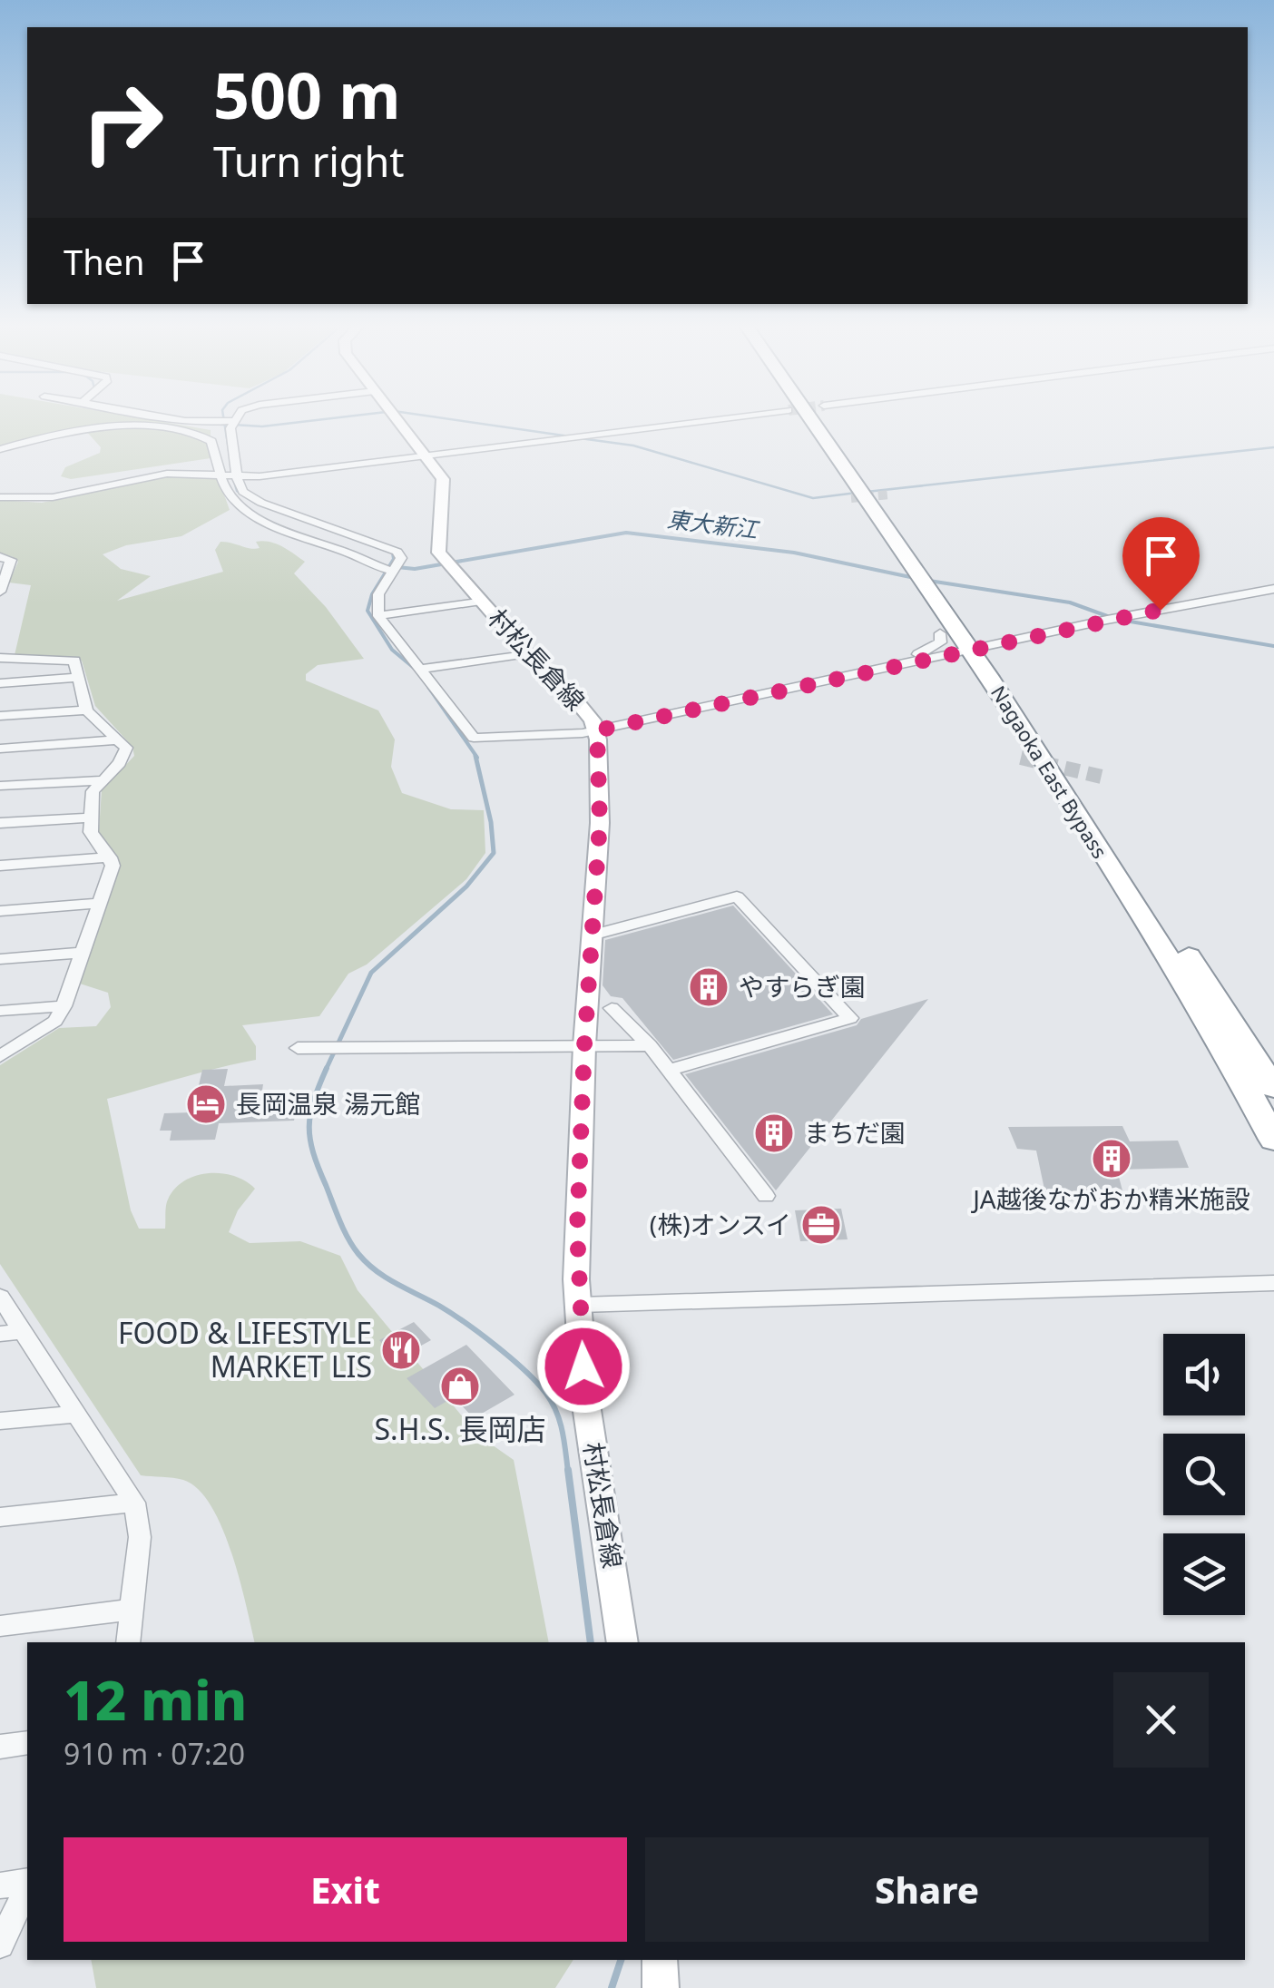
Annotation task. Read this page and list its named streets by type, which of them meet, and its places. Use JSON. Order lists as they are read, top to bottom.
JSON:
{
  "streets": {
    "highway": ["Nagaoka East Bypass"],
    "main road": ["村松長倉線"]
  },
  "water": ["東大新江"],
  "places": {
    "building": ["やすらぎ園", "まちだ園", "JA越後ながおか精米施設"],
    "hotel": ["長岡温泉 湯元館"],
    "office": ["(株)オンスイ"],
    "restaurant": ["FOOD & LIFESTYLE MARKET LIS"],
    "shop": ["S.H.S. 長岡店"]
  },
  "page": {
    "turn": ["500 m", "Turn right"],
    "then": "Then",
    "heading": ["12 min", "910 m · 07:20"],
    "buttons": ["Exit", "Share"]
  }
}
